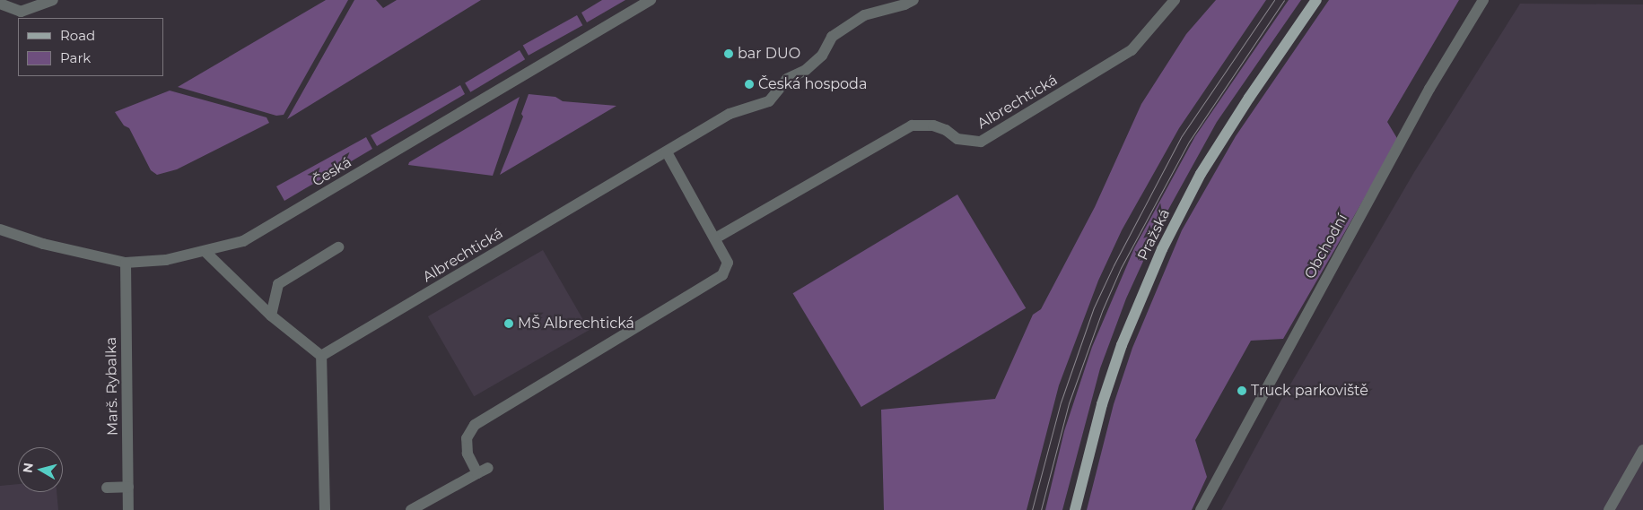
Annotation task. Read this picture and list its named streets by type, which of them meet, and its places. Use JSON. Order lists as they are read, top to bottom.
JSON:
{
  "streets": {
    "main road": ["Pražská"],
    "street": [
      "Albrechtická",
      "Česká",
      "Obchodní",
      "Marš. Rybalka"
    ]
  },
  "crossings": [
    ["Česká", "Marš. Rybalka"]
  ],
  "places": [
    "bar DUO",
    "Česká hospoda",
    "MŠ Albrechtická",
    "Truck parkoviště"
  ],
  "legend": ["Road", "Park"],
  "north": "left"
}
